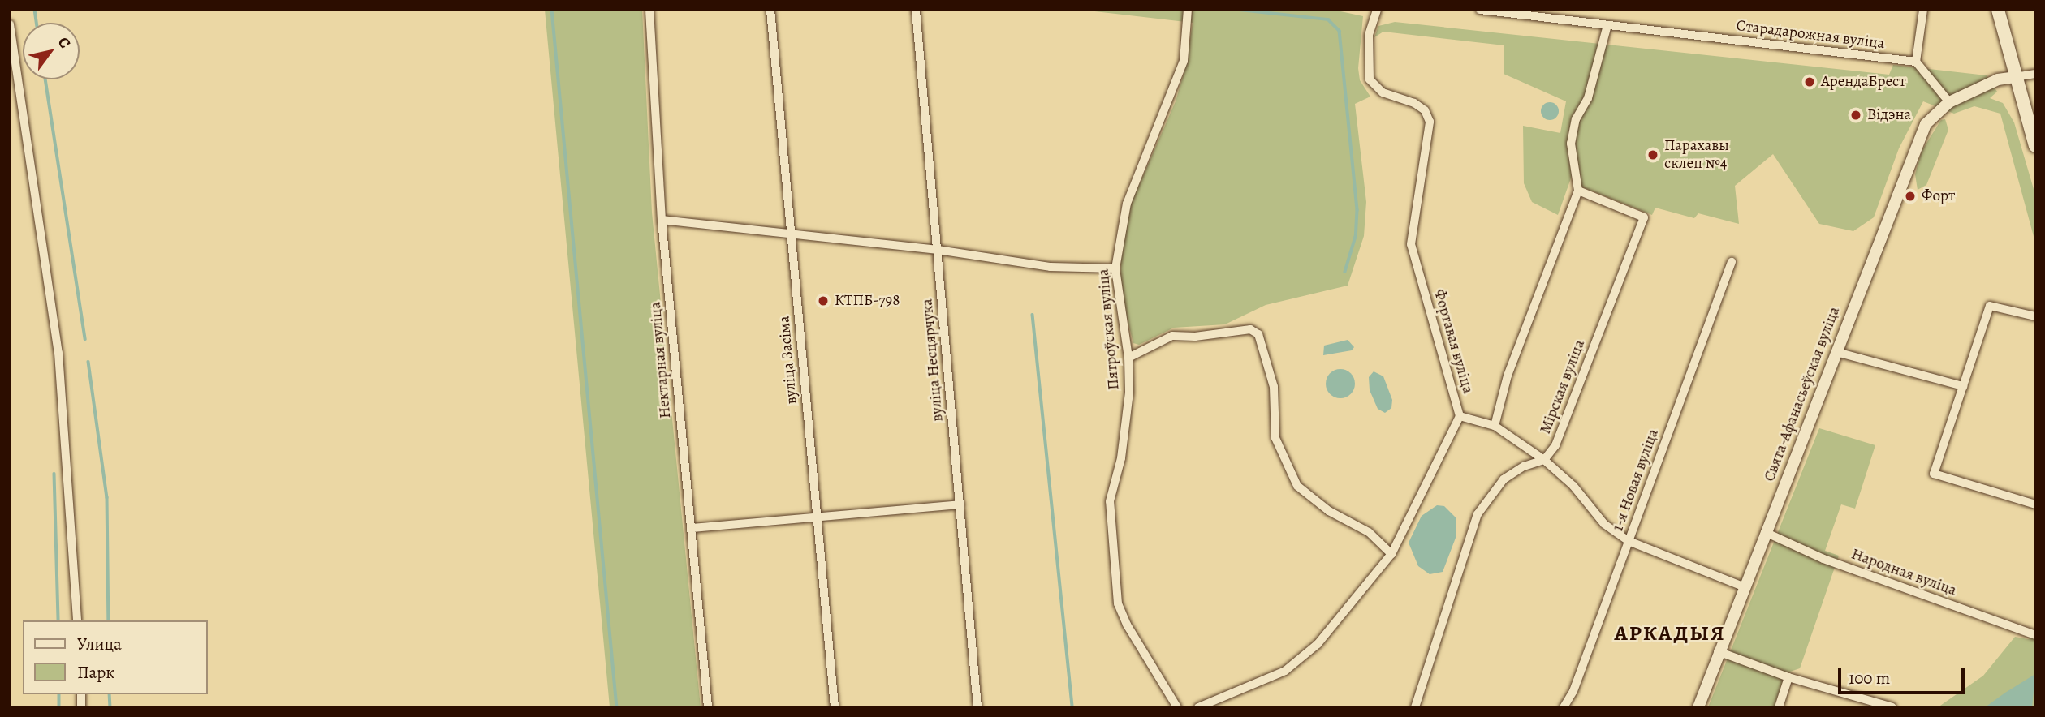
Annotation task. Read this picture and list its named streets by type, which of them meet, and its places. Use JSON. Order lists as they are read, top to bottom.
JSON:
{
  "streets": {
    "street": [
      "Старадарожная вуліца",
      "Пятроўская вуліца",
      "Фортавая вуліца",
      "Нектарная вуліца",
      "вуліца Засіма",
      "вуліца Несцярчука",
      "Мірская вуліца",
      "Свята-Афанасьеўская вуліца",
      "1-я Новая вуліца",
      "Народная вуліца"
    ]
  },
  "crossings": [
    ["Свята-Афанасьеўская вуліца", "Народная вуліца"]
  ],
  "districts": ["АРКАДЫЯ"],
  "places": [
    "АрендаБрест",
    "Відэна",
    "Парахавы склеп №4",
    "Форт",
    "КТПБ-798"
  ],
  "legend": ["Улица", "Парк"],
  "scale_bar": "100 m",
  "north": "top right"
}
